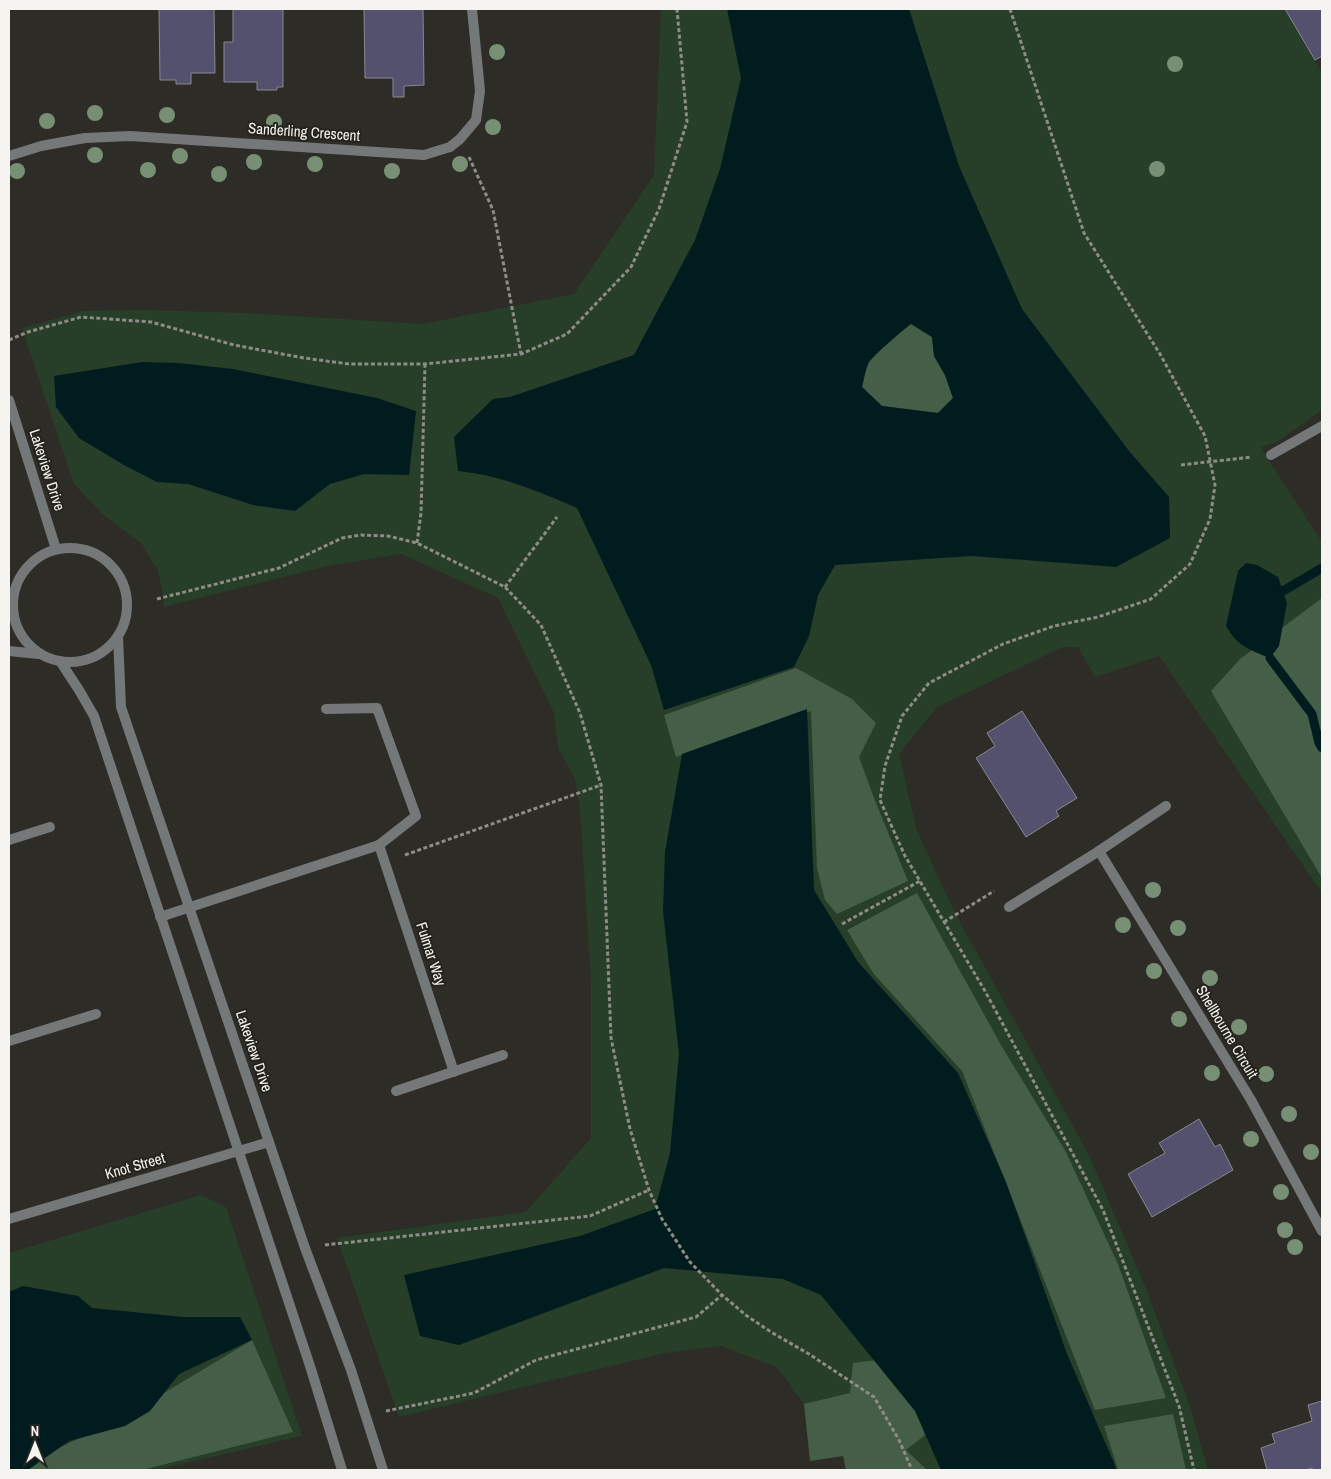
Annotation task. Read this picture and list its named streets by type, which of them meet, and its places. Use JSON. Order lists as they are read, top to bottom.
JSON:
{
  "streets": {
    "street": [
      "Sanderling Crescent",
      "Lakeview Drive",
      "Fulmar Way",
      "Shellbourne Circuit",
      "Knot Street"
    ]
  },
  "crossings": [
    ["Lakeview Drive", "Knot Street"]
  ],
  "north": "top"
}
